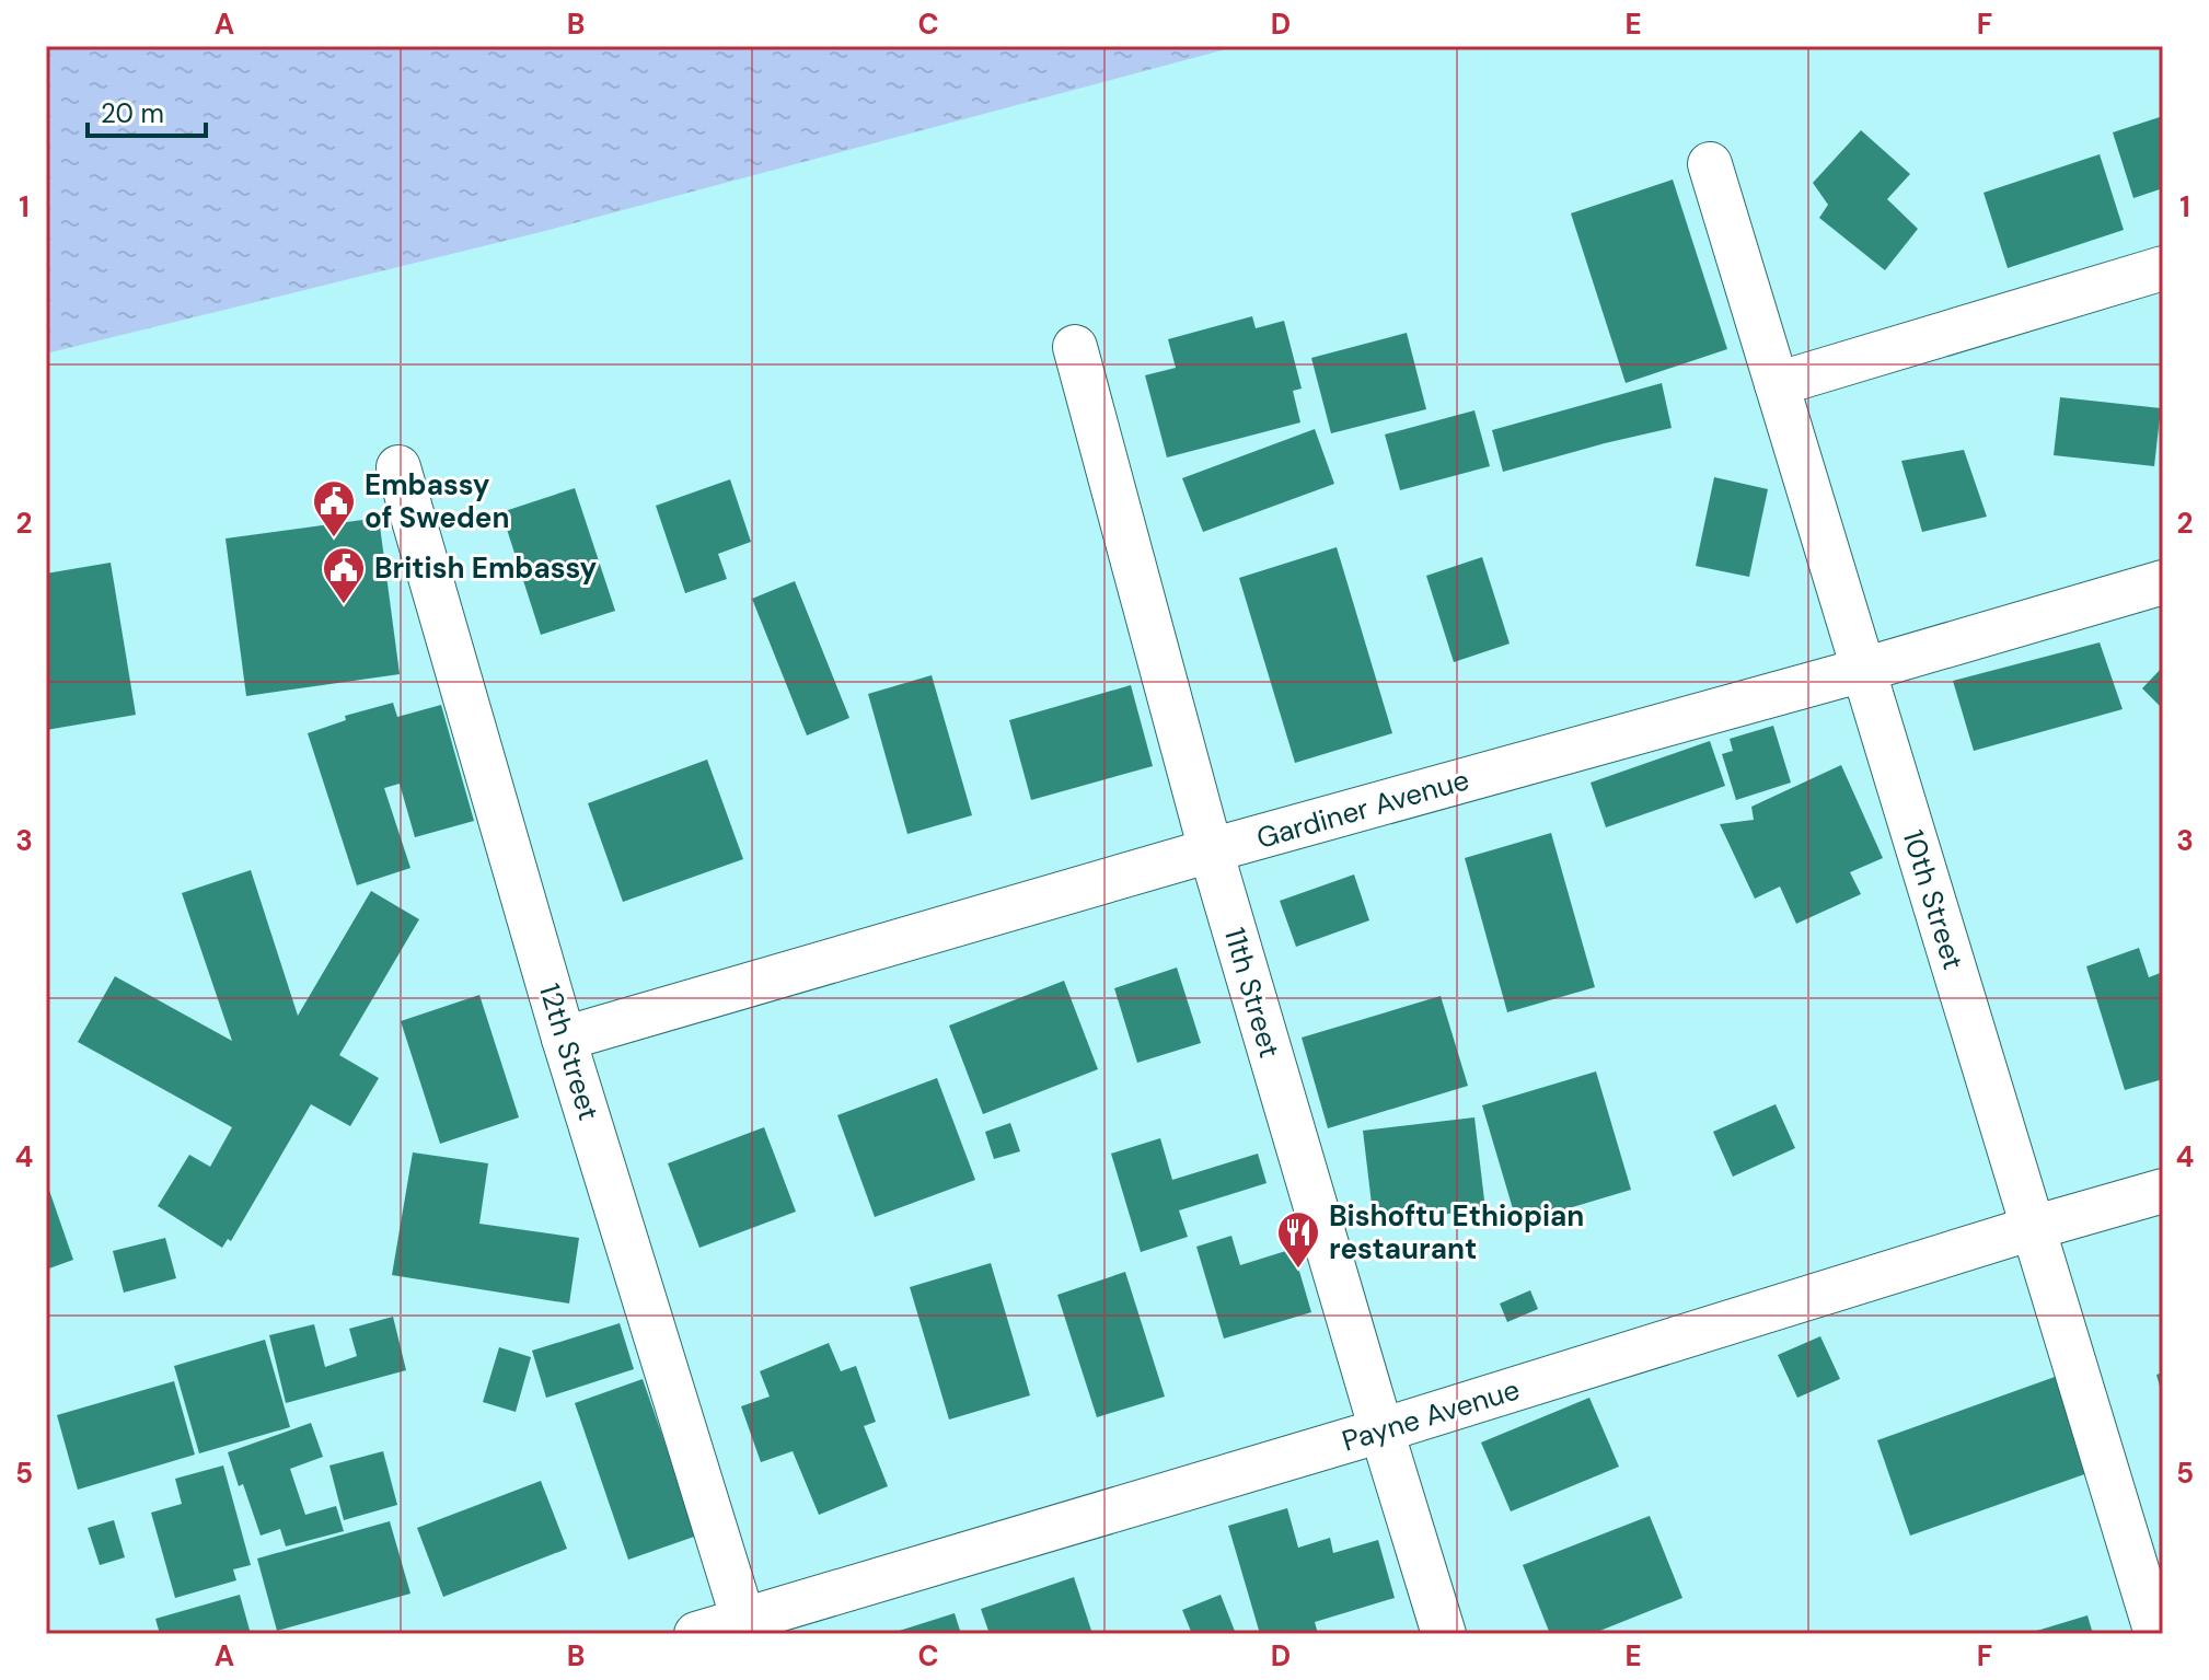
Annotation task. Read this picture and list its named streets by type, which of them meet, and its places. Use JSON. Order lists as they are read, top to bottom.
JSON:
{
  "streets": {
    "street": [
      "Gardiner Avenue",
      "10th Street",
      "11th Street",
      "12th Street",
      "Payne Avenue"
    ]
  },
  "crossings": [
    ["Gardiner Avenue", "10th Street"],
    ["Gardiner Avenue", "11th Street"],
    ["Gardiner Avenue", "12th Street"],
    ["10th Street", "Payne Avenue"],
    ["11th Street", "Payne Avenue"],
    ["12th Street", "Payne Avenue"]
  ],
  "places": {
    "public building": ["Embassy of Sweden", "British Embassy"],
    "restaurant": ["Bishoftu Ethiopian restaurant"]
  },
  "scale_bar": "20 m",
  "grid": {
    "columns": [
      "A",
      "B",
      "C",
      "D",
      "E",
      "F"
    ],
    "rows": [
      "1",
      "2",
      "3",
      "4",
      "5"
    ]
  }
}
